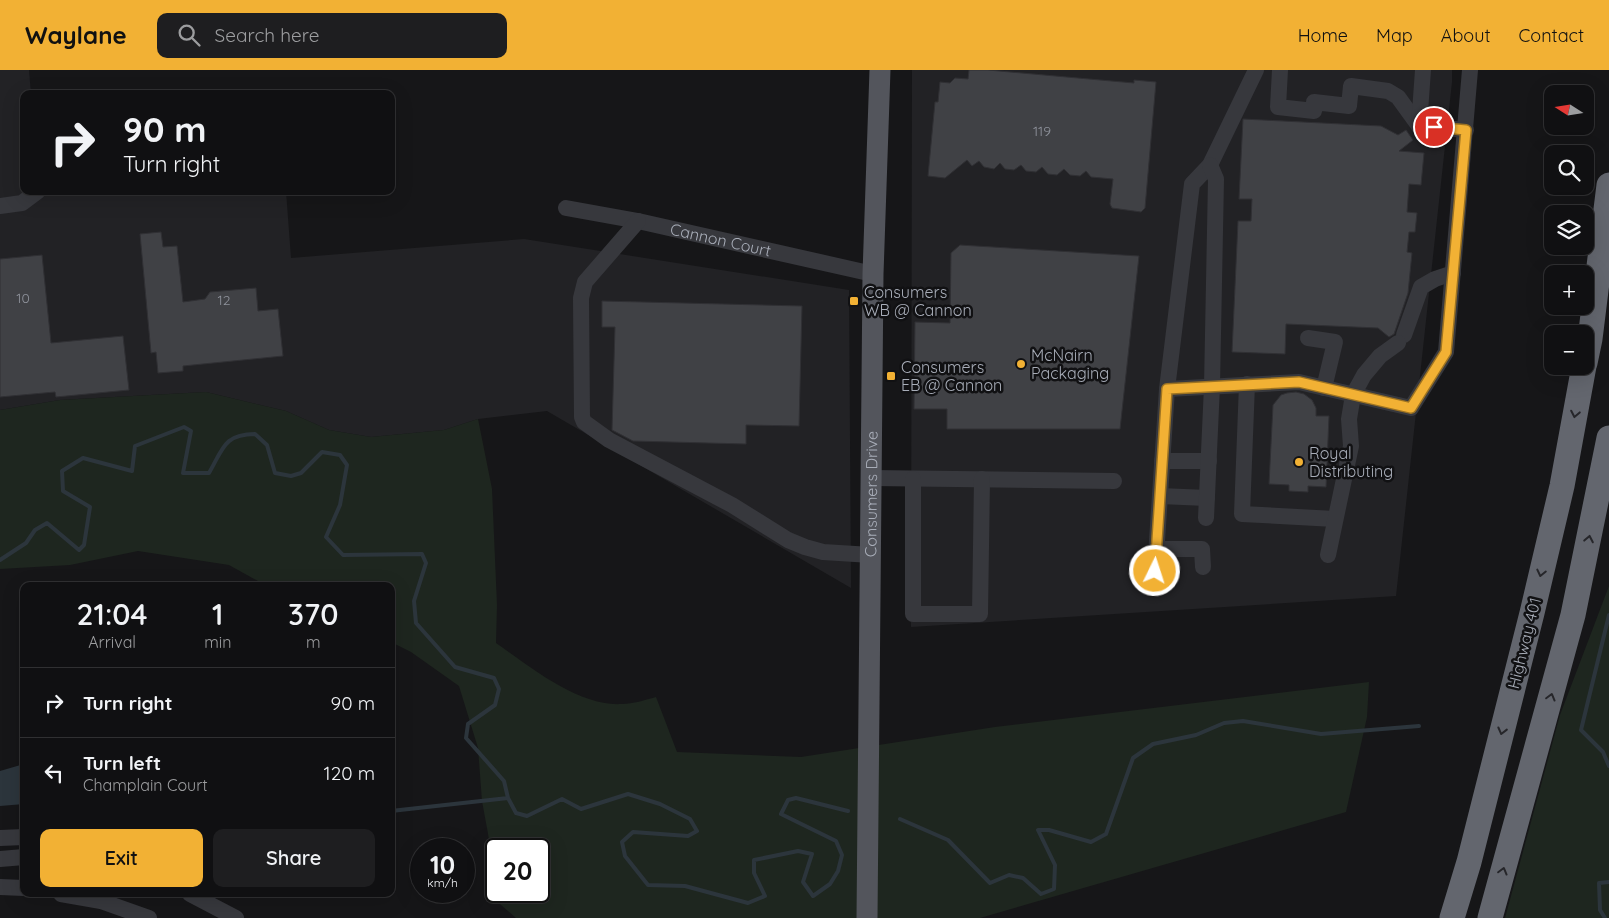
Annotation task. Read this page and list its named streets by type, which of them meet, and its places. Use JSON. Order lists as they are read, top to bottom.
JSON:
{
  "streets": {
    "highway": ["Highway 401"],
    "main road": ["Consumers Drive"],
    "street": ["Cannon Court"]
  },
  "crossings": [
    ["Cannon Court", "Consumers Drive"]
  ],
  "places": {
    "transit": ["Consumers WB @ Cannon", "Consumers EB @ Cannon"],
    "other": ["McNairn Packaging", "Royal Distributing"]
  },
  "house_numbers": ["119", "10", "12"],
  "north": "left",
  "page": {
    "header": "Waylane",
    "search": "Search here",
    "nav": [
      "Home",
      "Map",
      "About",
      "Contact"
    ],
    "map_buttons": ["+", "−"],
    "turn": ["90 m", "Turn right"],
    "eta": [
      "21:04",
      "Arrival",
      "1",
      "min",
      "370",
      "m"
    ],
    "list": [
      {
        "name": "Turn right",
        "value": "90 m"
      },
      {
        "name": "Turn left",
        "note": "Champlain Court",
        "value": "120 m"
      }
    ],
    "buttons": ["Exit", "Share"],
    "speed": "10 km/h",
    "limit": "20"
  }
}
